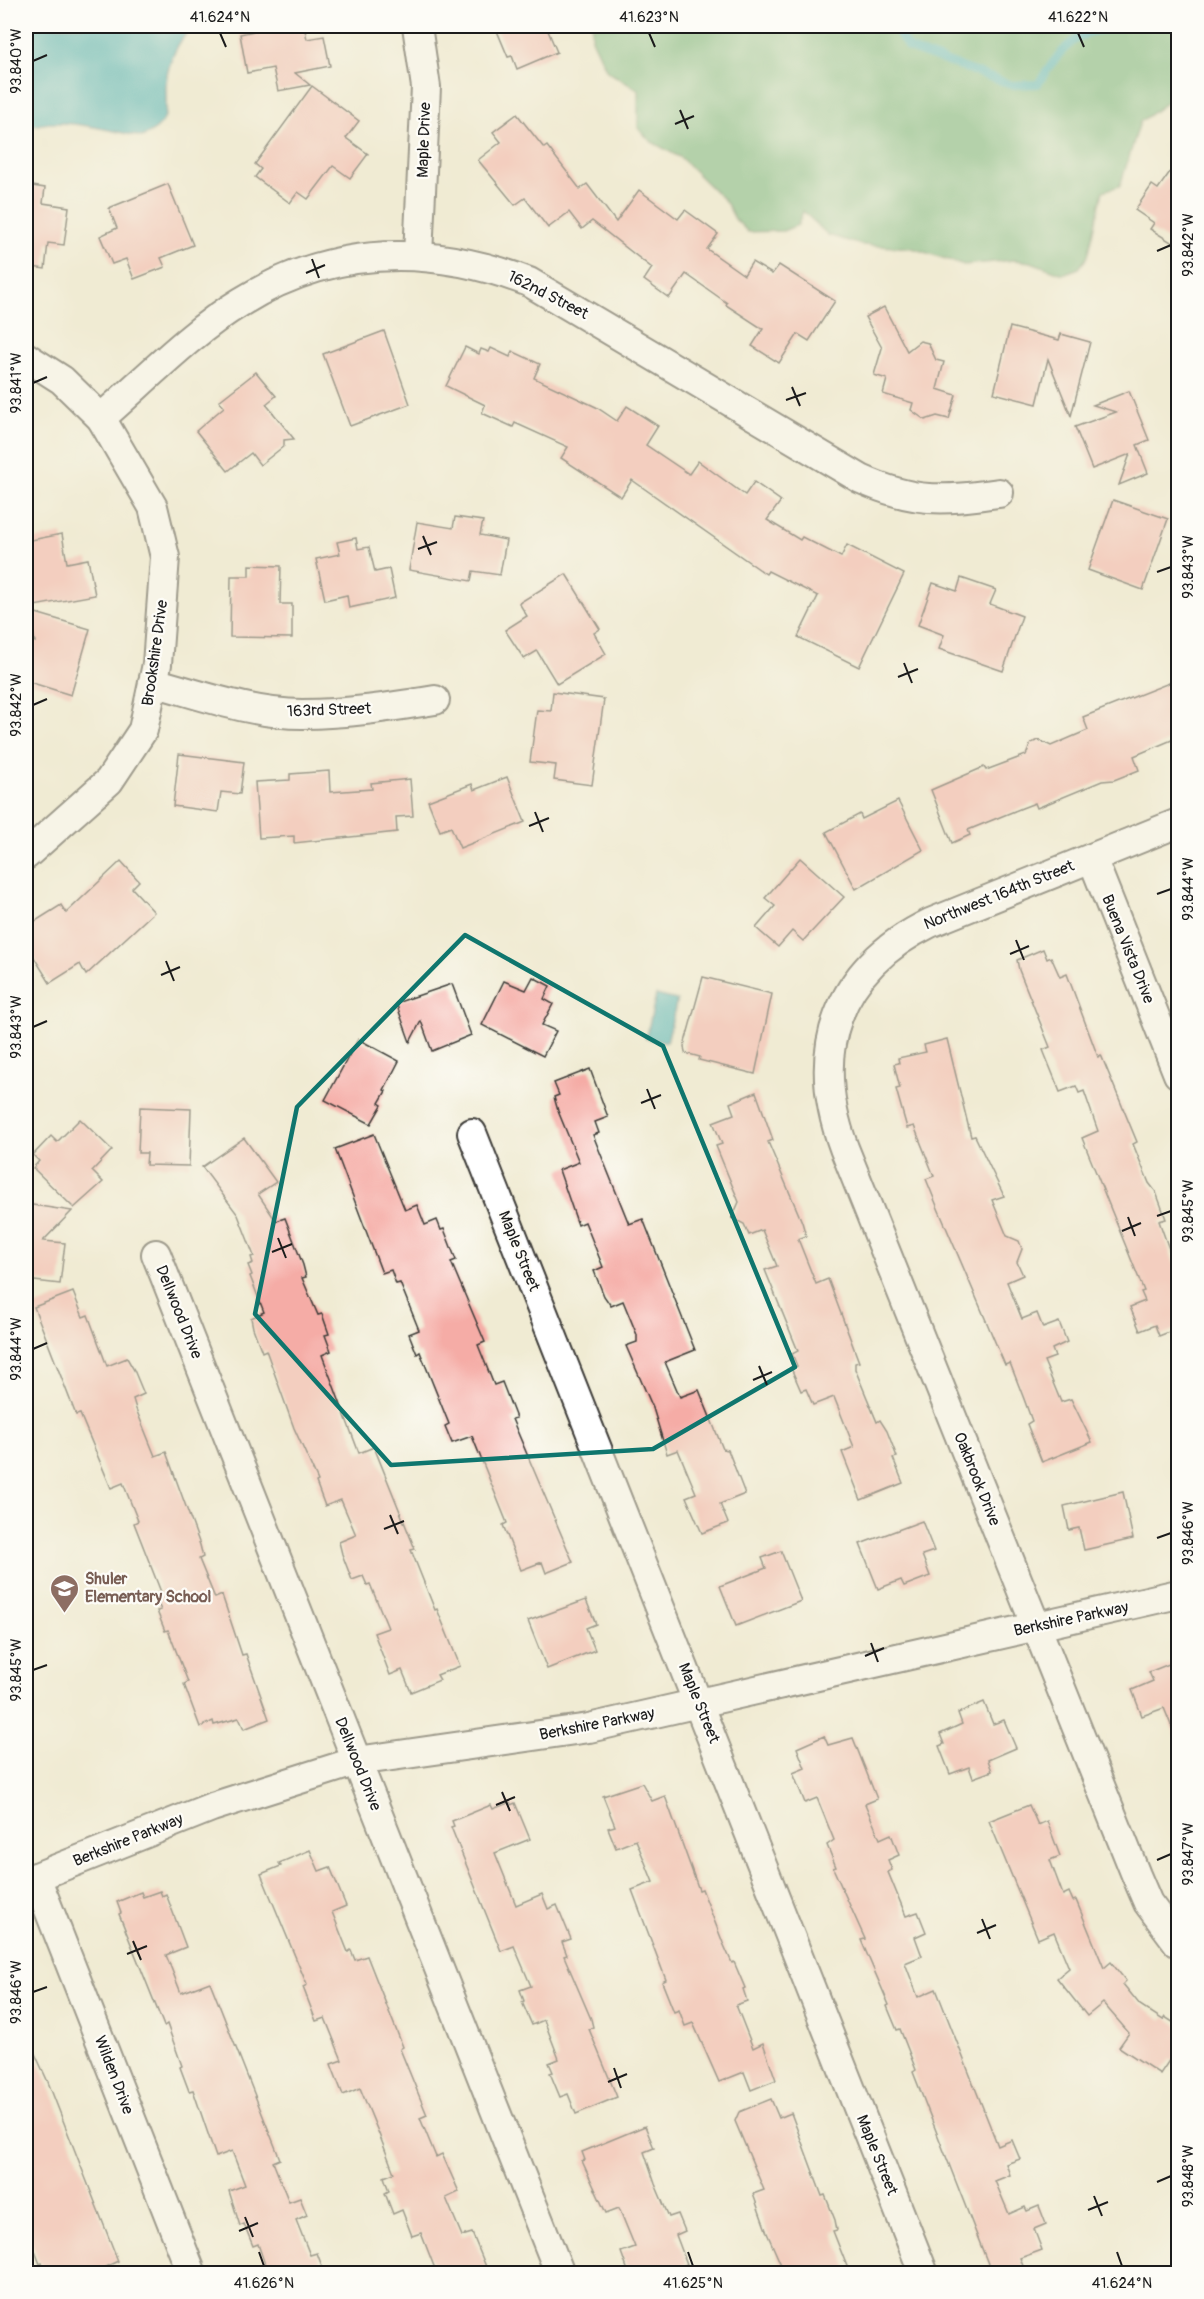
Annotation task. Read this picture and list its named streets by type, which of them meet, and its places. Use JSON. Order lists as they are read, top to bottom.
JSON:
{
  "streets": {
    "street": [
      "Maple Drive",
      "162nd Street",
      "Brookshire Drive",
      "163rd Street",
      "Northwest 164th Street",
      "Buena Vista Drive",
      "Maple Street",
      "Dellwood Drive",
      "Oakbrook Drive",
      "Berkshire Parkway",
      "Wilden Drive"
    ]
  },
  "crossings": [
    ["Maple Drive", "162nd Street"],
    ["162nd Street", "Brookshire Drive"],
    ["Brookshire Drive", "163rd Street"],
    ["Northwest 164th Street", "Buena Vista Drive"],
    ["Northwest 164th Street", "Oakbrook Drive"],
    ["Maple Street", "Berkshire Parkway"],
    ["Dellwood Drive", "Berkshire Parkway"],
    ["Oakbrook Drive", "Berkshire Parkway"],
    ["Berkshire Parkway", "Wilden Drive"]
  ],
  "places": {
    "school or university": ["Shuler Elementary School"]
  },
  "coordinates": [
    "41.624°N",
    "41.623°N",
    "41.622°N",
    "93.840°W",
    "93.842°W",
    "93.841°W",
    "93.843°W",
    "93.844°W",
    "93.845°W",
    "93.846°W",
    "93.847°W",
    "93.848°W",
    "41.626°N",
    "41.625°N"
  ]
}
